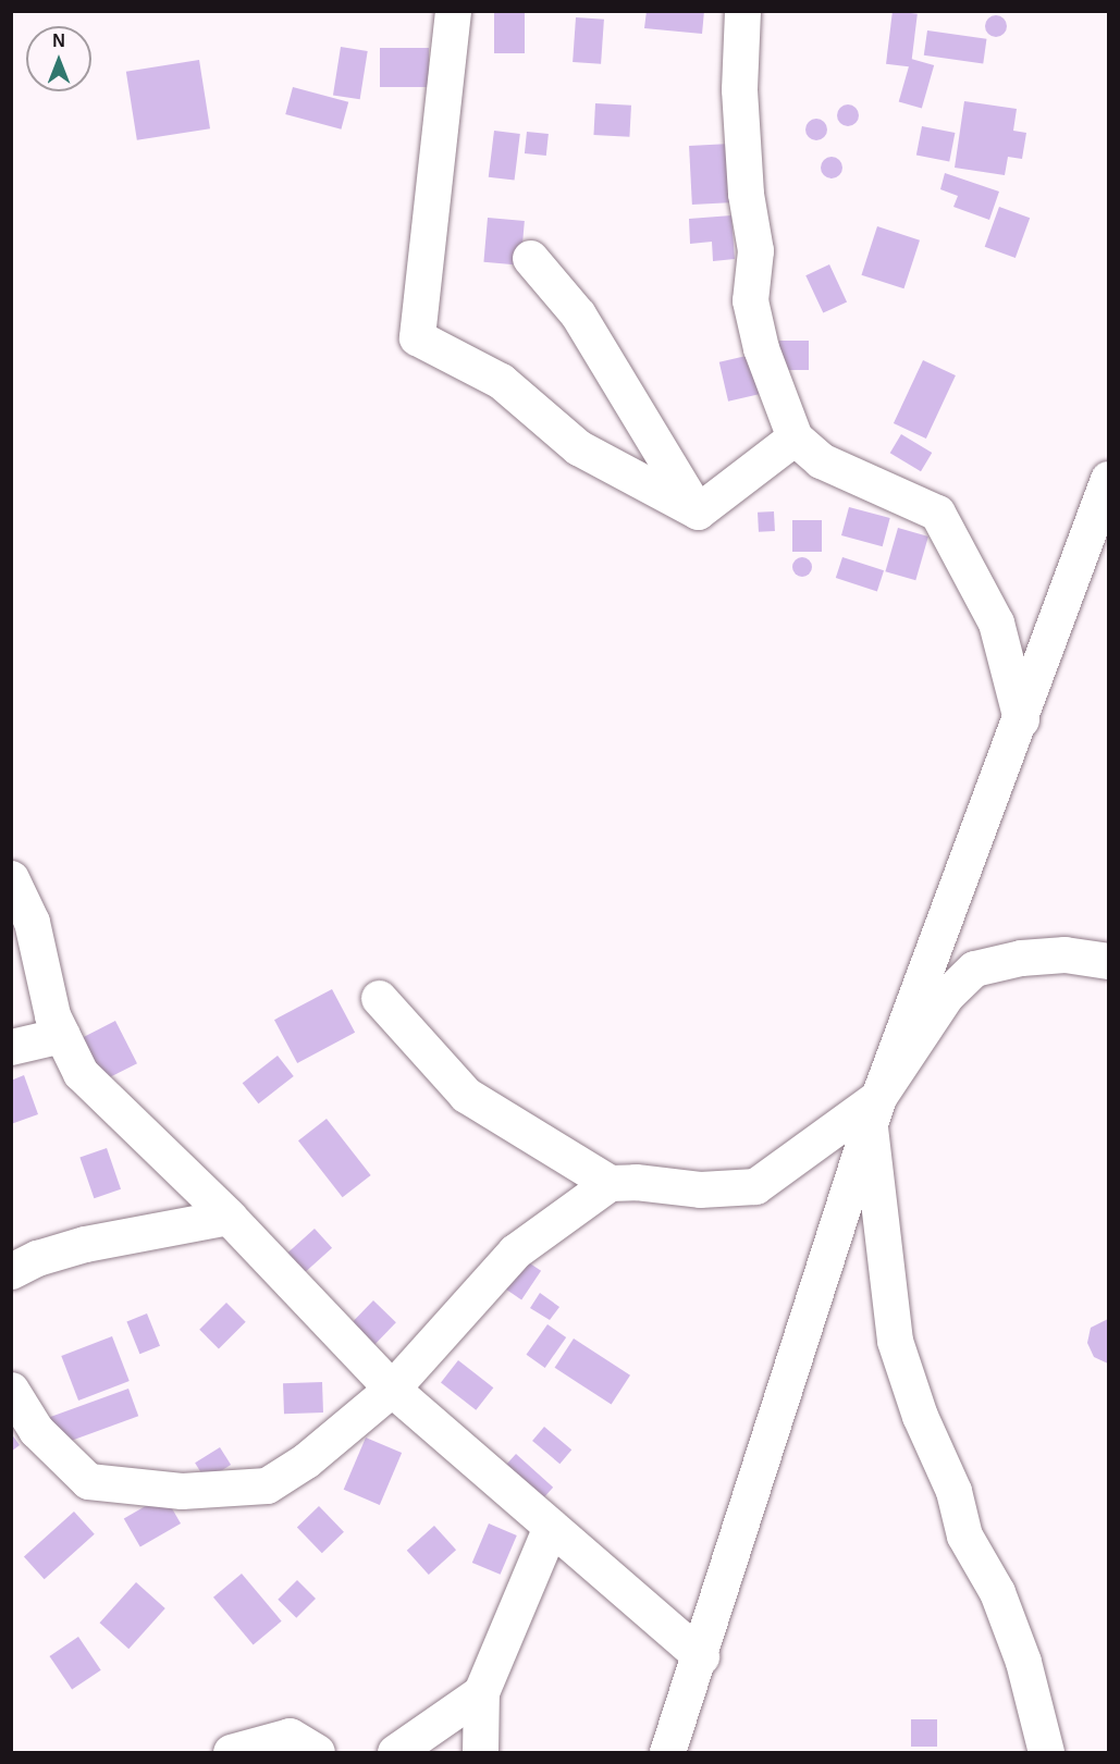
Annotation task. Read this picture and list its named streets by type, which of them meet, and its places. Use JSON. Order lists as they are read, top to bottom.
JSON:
{
  "north": "top"
}
